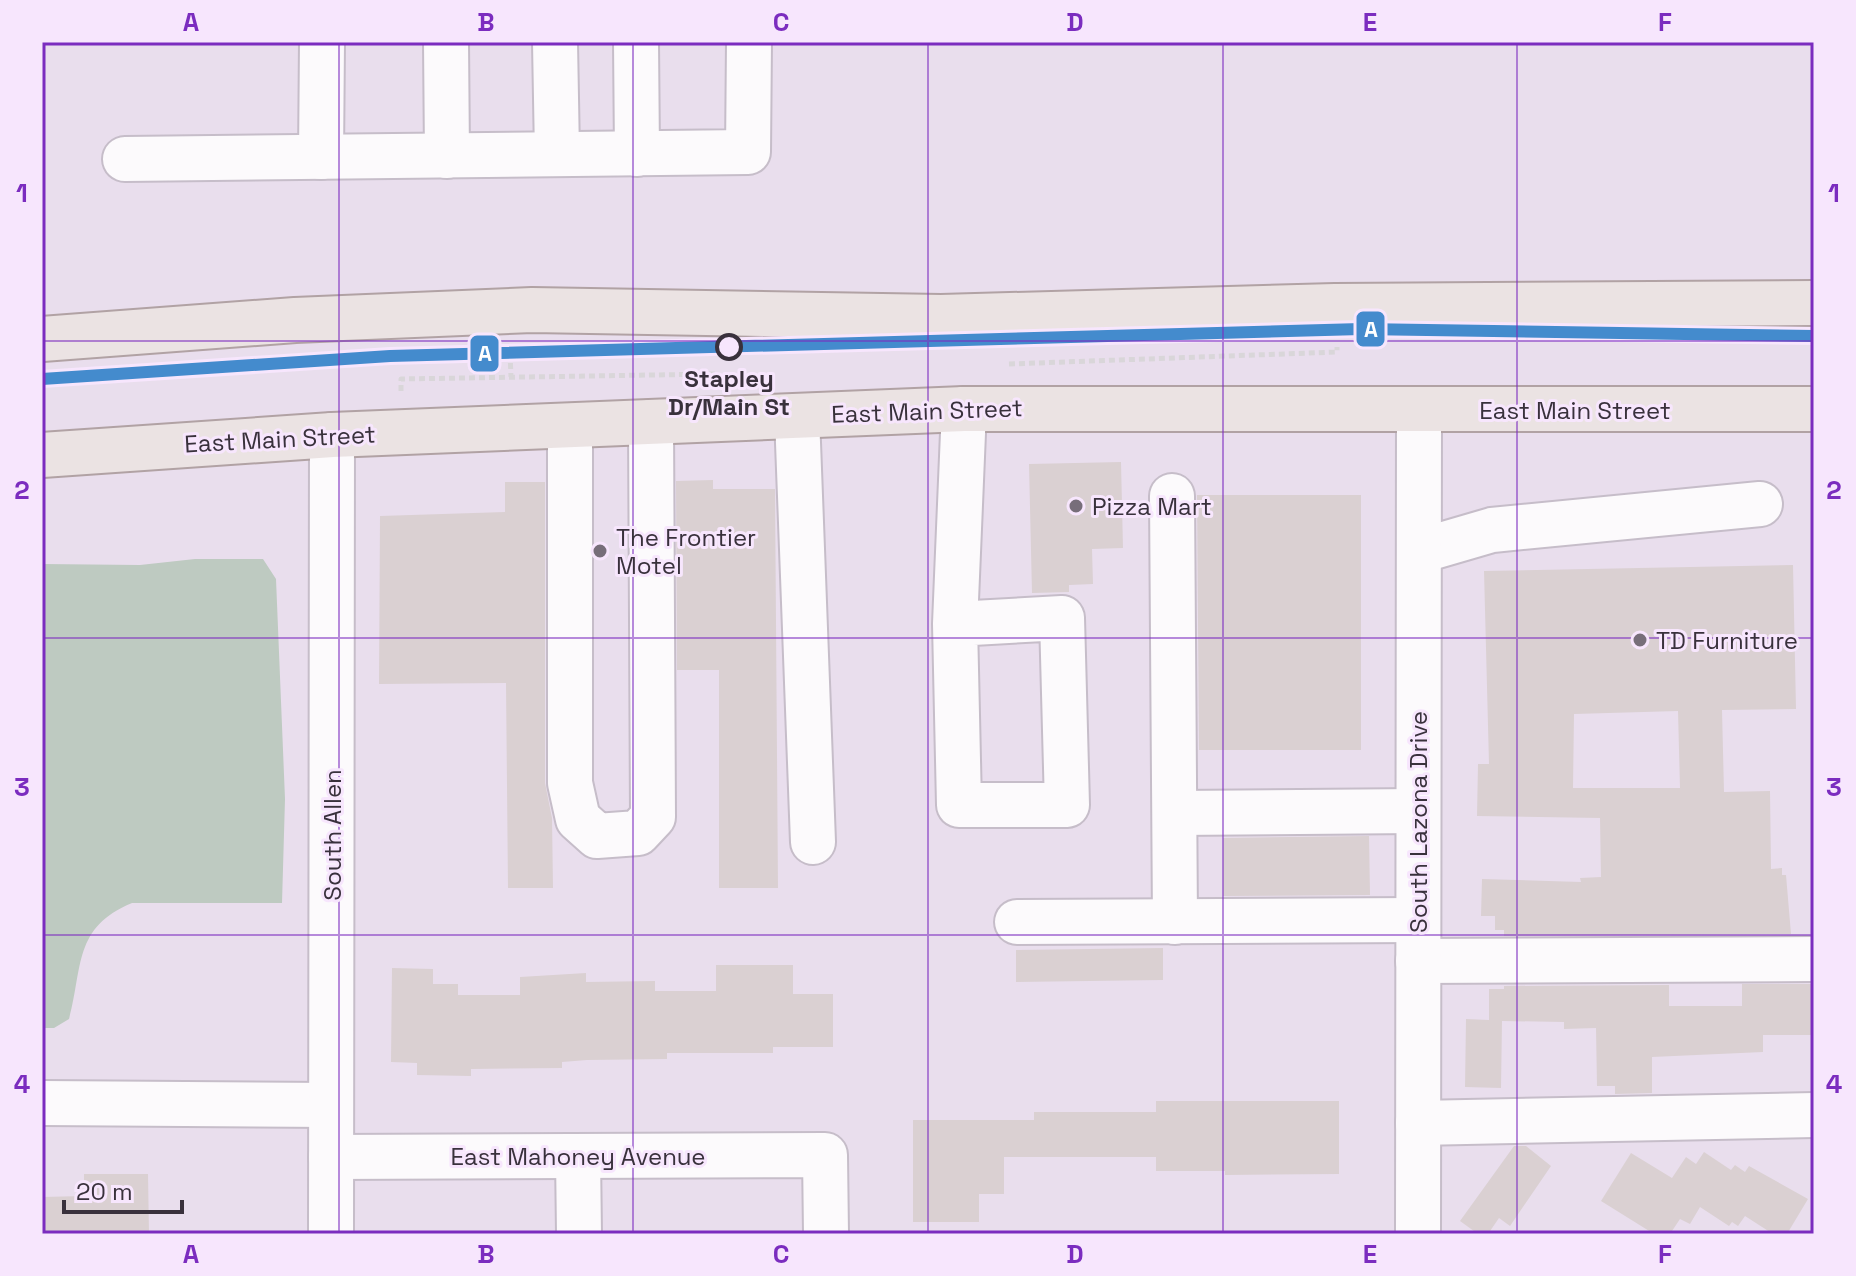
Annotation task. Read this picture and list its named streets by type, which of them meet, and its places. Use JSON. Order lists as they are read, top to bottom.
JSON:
{
  "streets": {
    "main road": ["East Main Street"],
    "street": ["South Lazona Drive", "South Allen", "East Mahoney Avenue"]
  },
  "crossings": [
    ["East Main Street", "South Lazona Drive"],
    ["East Main Street", "South Allen"],
    ["South Allen", "East Mahoney Avenue"]
  ],
  "places": [
    "Stapley Dr/Main St",
    "Pizza Mart",
    "The Frontier Motel",
    "TD Furniture"
  ],
  "lines": ["transit line A"],
  "scale_bar": "20 m",
  "grid": {
    "columns": [
      "A",
      "B",
      "C",
      "D",
      "E",
      "F"
    ],
    "rows": [
      "1",
      "2",
      "3",
      "4"
    ]
  }
}
